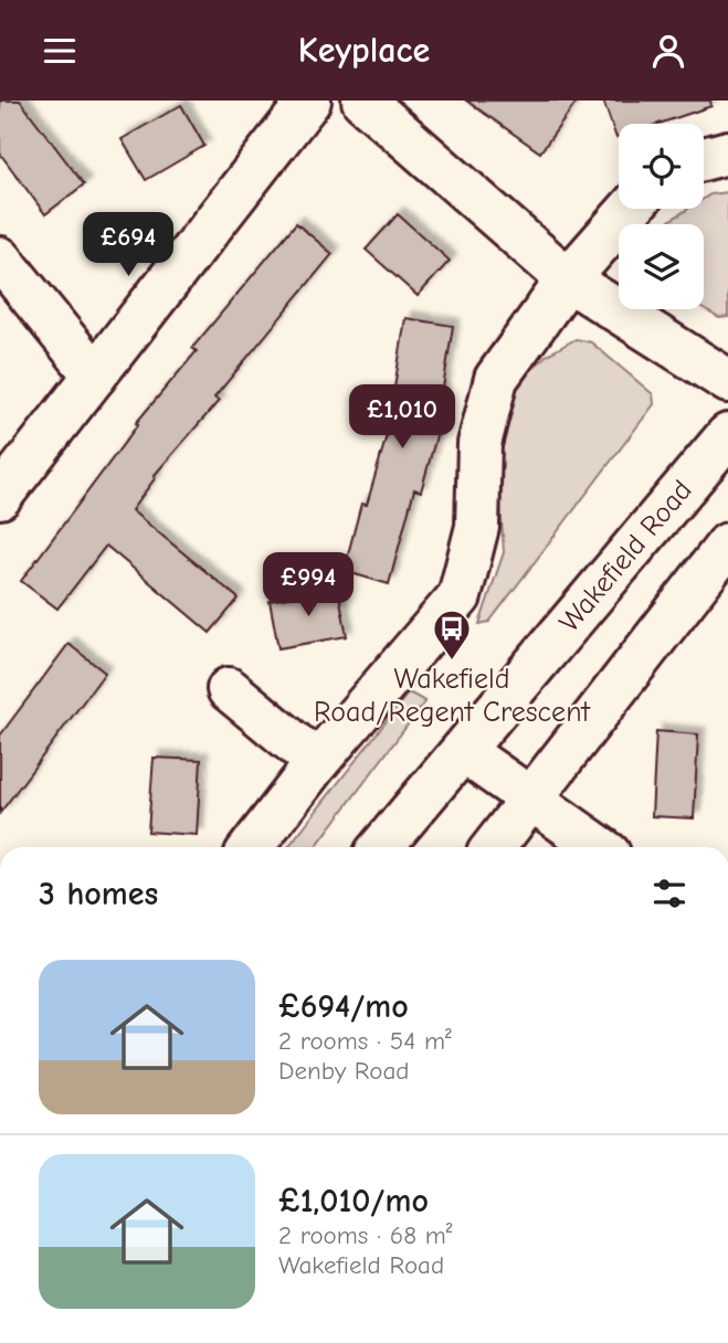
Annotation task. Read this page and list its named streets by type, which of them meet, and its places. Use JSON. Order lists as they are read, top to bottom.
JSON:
{
  "streets": {
    "street": ["Wakefield Road"]
  },
  "places": {
    "bus stop": ["Wakefield Road/Regent Crescent"]
  },
  "page": {
    "header": "Keyplace",
    "price": ["£694", "£1,010", "£994"],
    "heading": "3 homes",
    "list": [
      {
        "name": "£694/mo",
        "note": "2 rooms · 54 m² · Denby Road"
      },
      {
        "name": "£1,010/mo",
        "note": "2 rooms · 68 m² · Wakefield Road"
      }
    ]
  }
}
